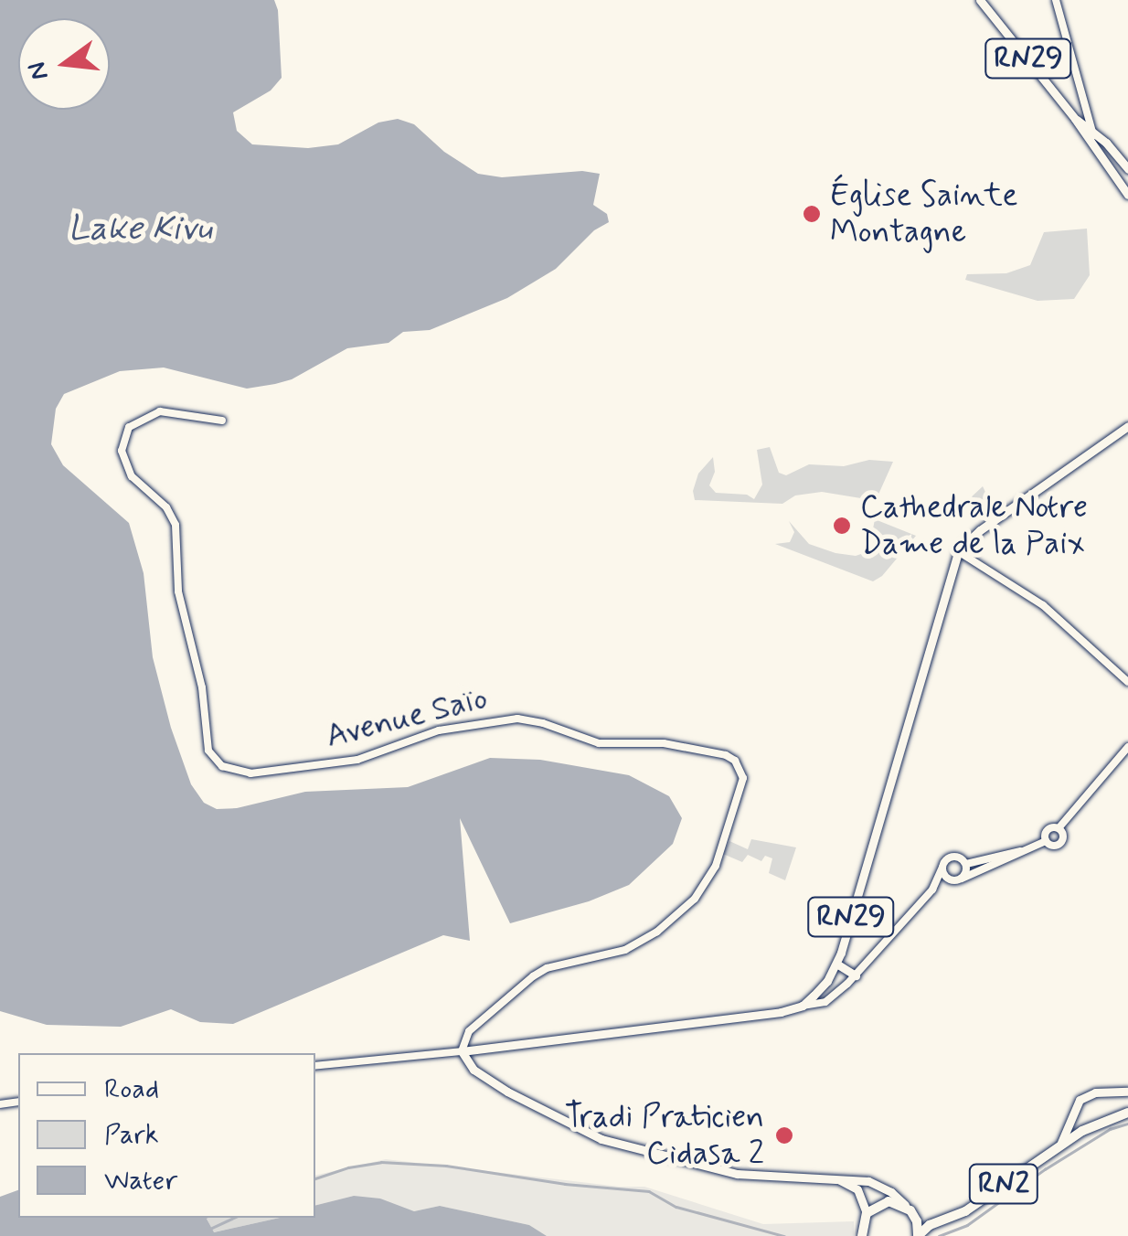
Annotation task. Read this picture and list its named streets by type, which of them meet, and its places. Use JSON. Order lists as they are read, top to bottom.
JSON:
{
  "streets": {
    "highway": ["RN2"],
    "main road": ["RN29"],
    "street": ["Avenue Saïo"]
  },
  "water": ["Lake Kivu"],
  "places": ["Église Sainte Montagne", "Cathedrale Notre Dame de la Paix", "Tradi Praticien Cidasa 2"],
  "legend": ["Road", "Park", "Water"],
  "north": "left"
}
